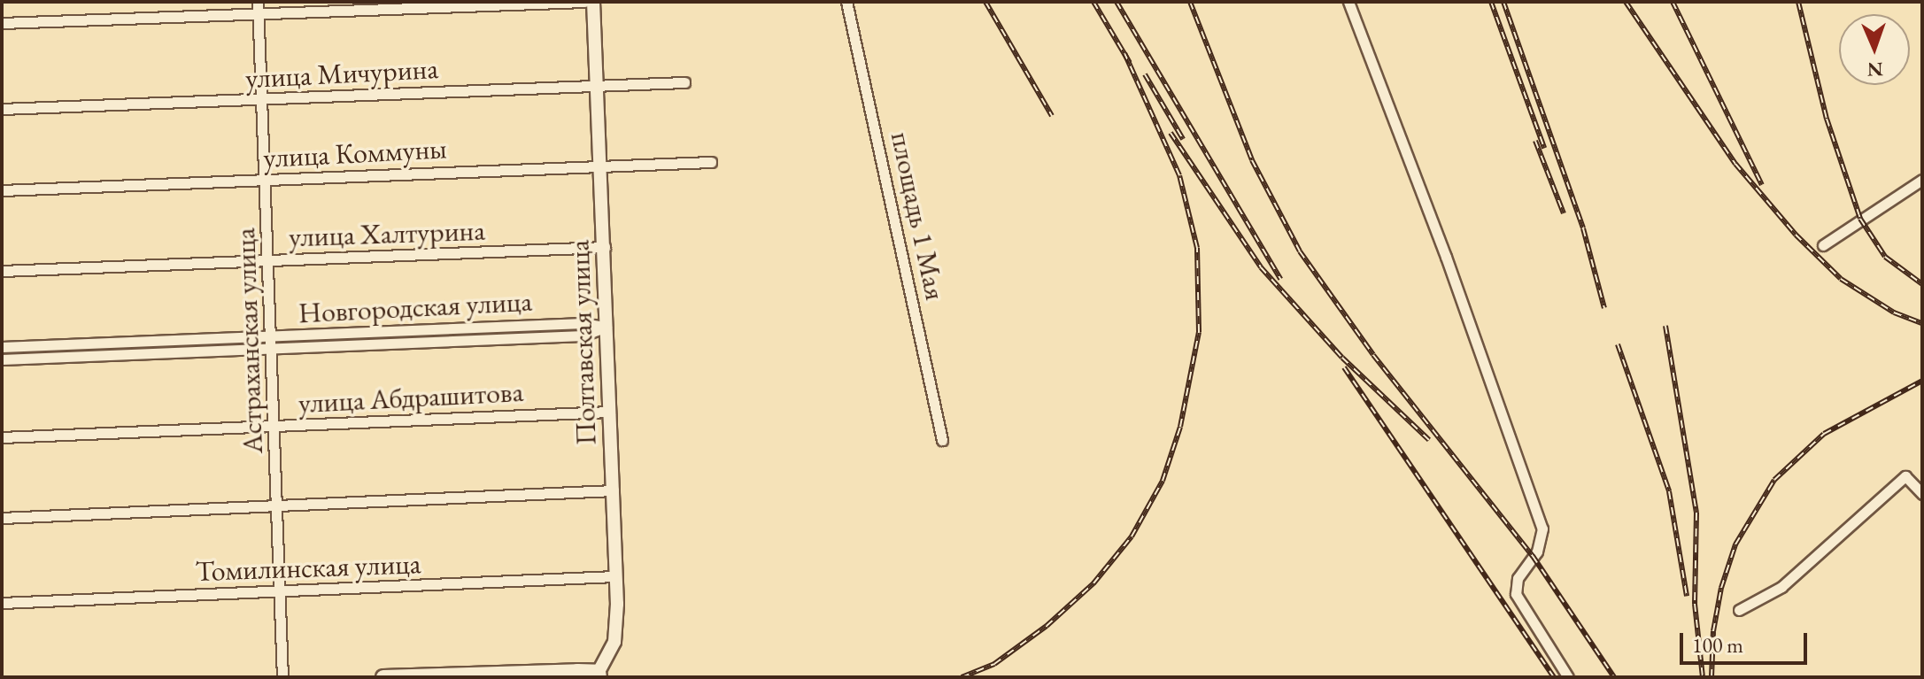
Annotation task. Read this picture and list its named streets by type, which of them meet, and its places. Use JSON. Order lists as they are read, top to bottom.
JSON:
{
  "streets": {
    "street": [
      "улица Мичурина",
      "улица Коммуны",
      "площадь 1 Мая",
      "улица Халтурина",
      "Новгородская улица",
      "Астраханская улица",
      "Полтавская улица",
      "улица Абдрашитова",
      "Томилинская улица"
    ]
  },
  "crossings": [
    ["улица Мичурина", "Астраханская улица"],
    ["улица Мичурина", "Полтавская улица"],
    ["улица Коммуны", "Астраханская улица"],
    ["улица Коммуны", "Полтавская улица"],
    ["улица Халтурина", "Астраханская улица"],
    ["улица Халтурина", "Полтавская улица"],
    ["Новгородская улица", "Астраханская улица"],
    ["Новгородская улица", "Полтавская улица"],
    ["Астраханская улица", "улица Абдрашитова"],
    ["Астраханская улица", "Томилинская улица"],
    ["Полтавская улица", "улица Абдрашитова"],
    ["Полтавская улица", "Томилинская улица"]
  ],
  "scale_bar": "100 m",
  "north": "bottom"
}
